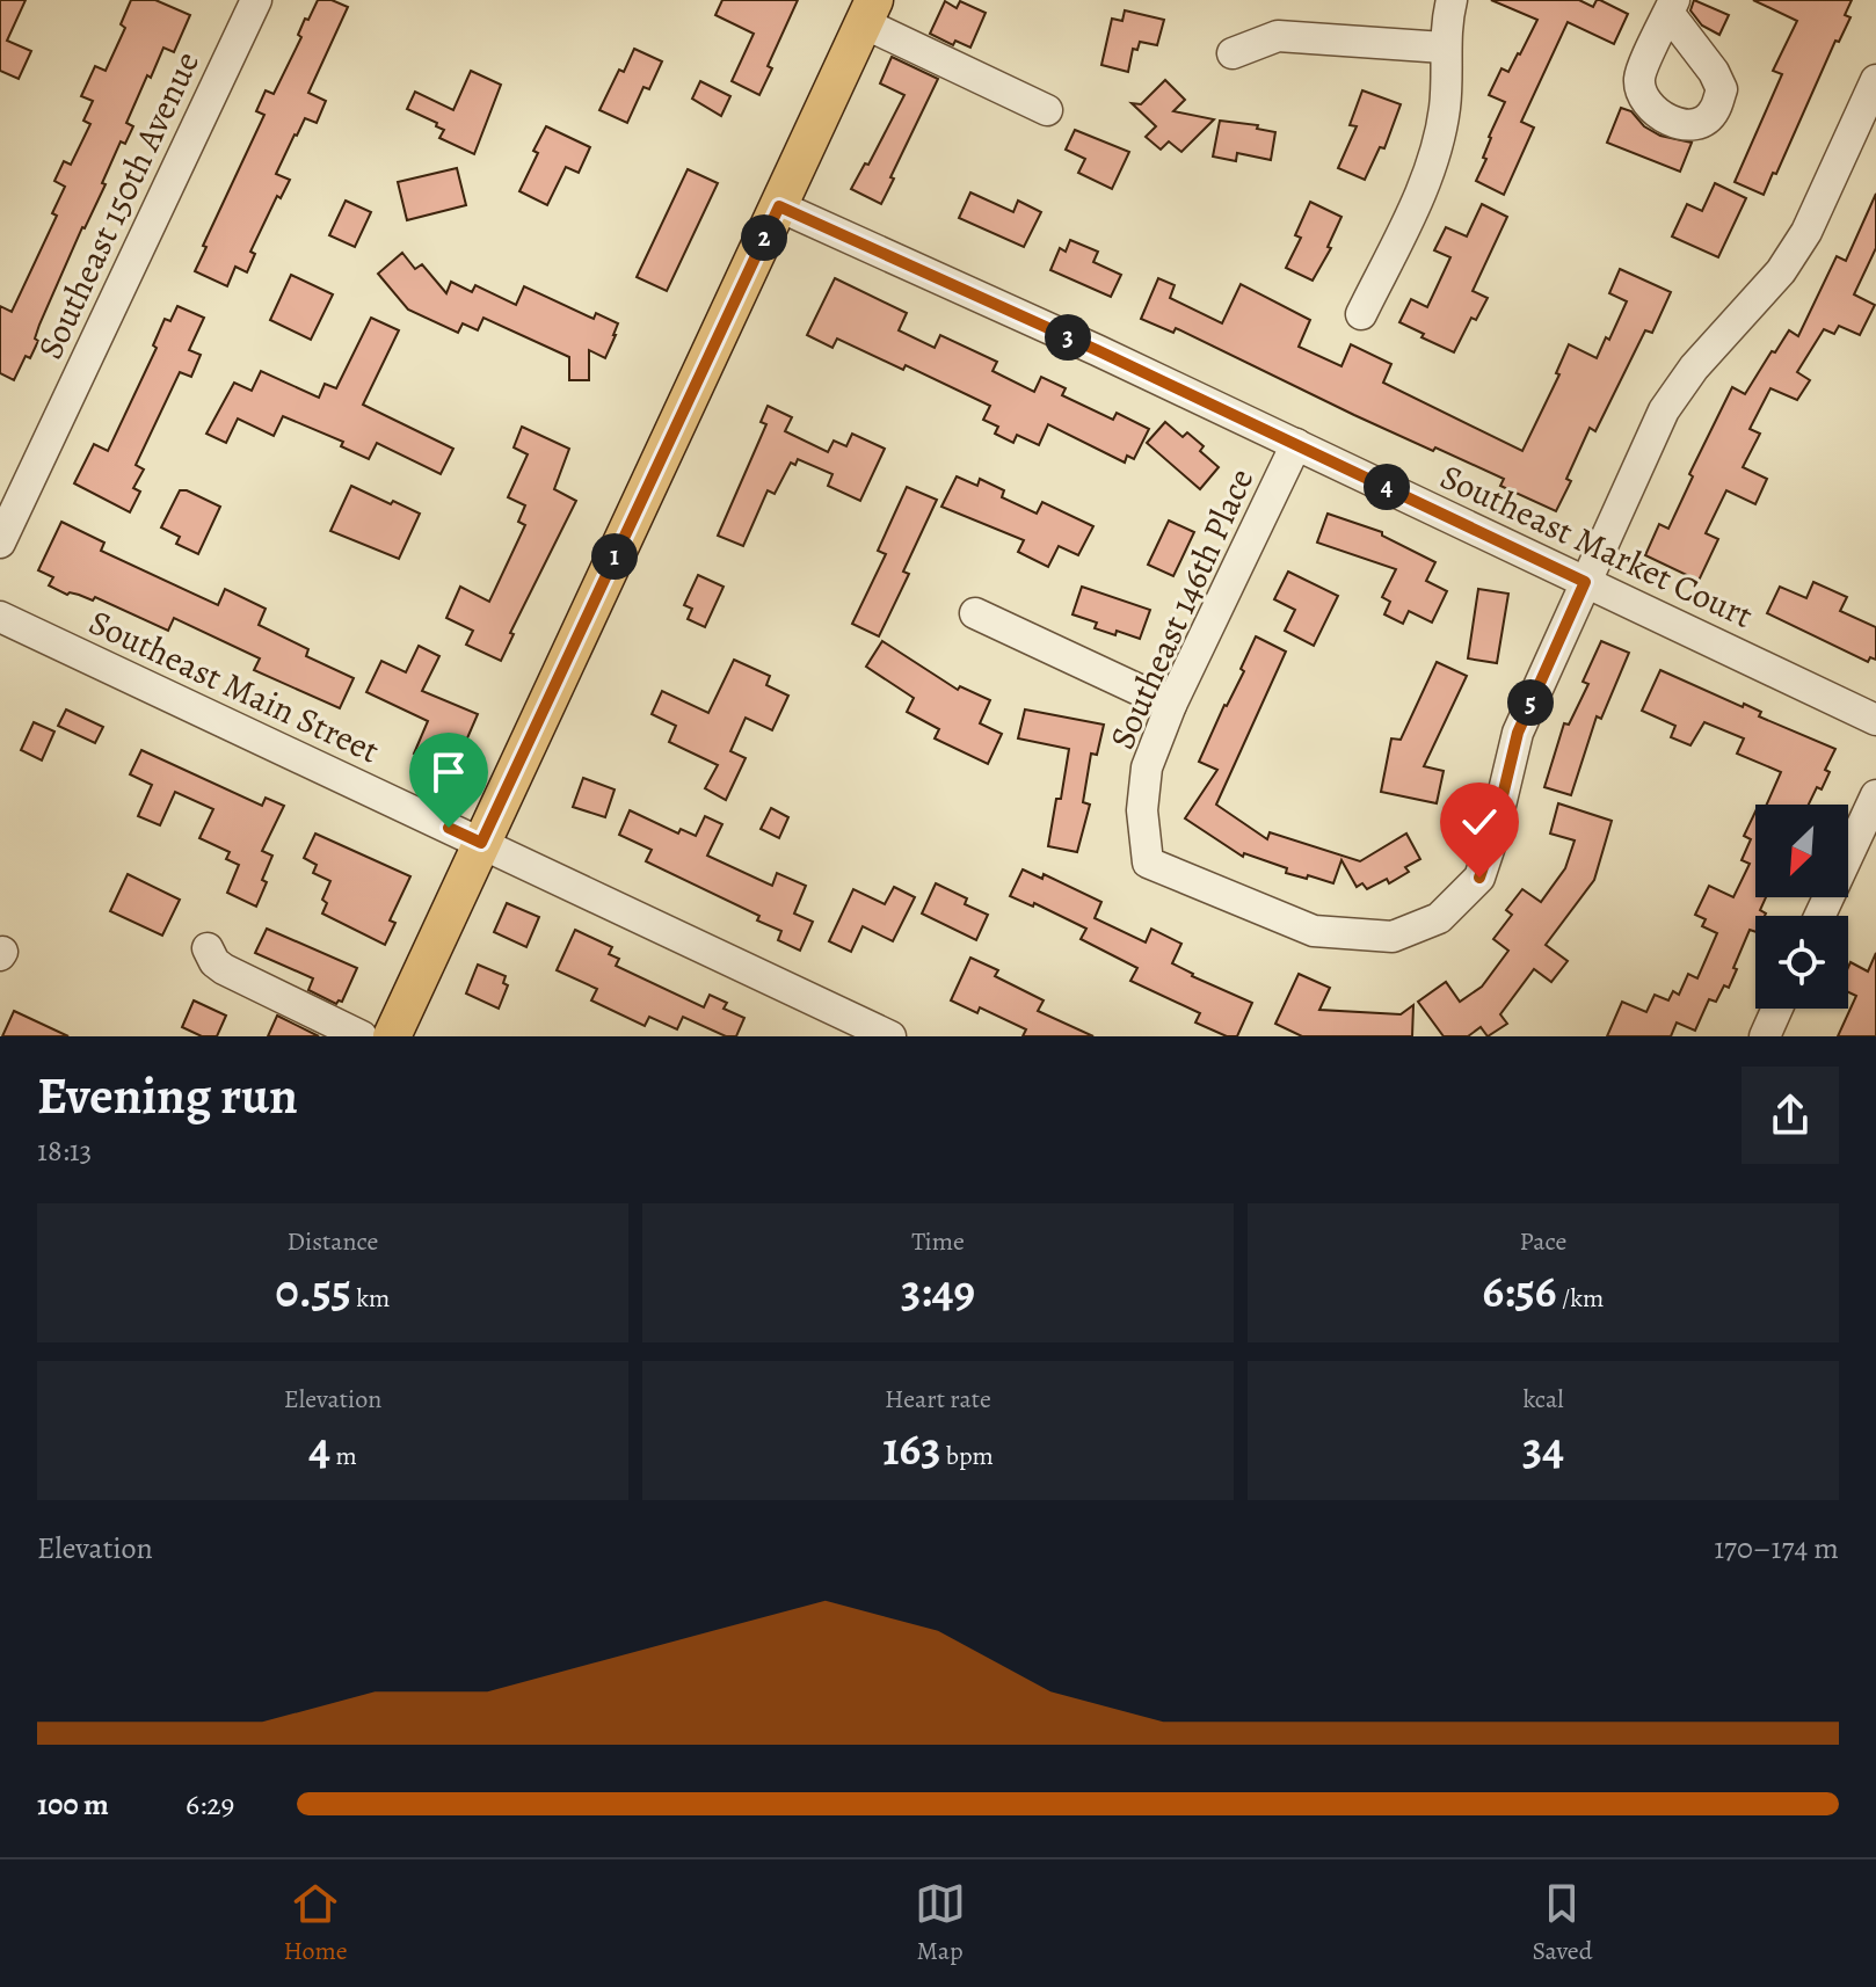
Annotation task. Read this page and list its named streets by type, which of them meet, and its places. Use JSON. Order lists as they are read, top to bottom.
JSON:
{
  "streets": {
    "street": [
      "Southeast 150th Avenue",
      "Southeast Market Court",
      "Southeast 146th Place",
      "Southeast Main Street"
    ]
  },
  "crossings": [
    ["Southeast Market Court", "Southeast 146th Place"]
  ],
  "north": "bottom left",
  "page": {
    "pins": [
      "2",
      "3",
      "4",
      "1",
      "5"
    ],
    "heading": ["Evening run", "18:13"],
    "stats": [
      ["Distance", "0.55 km"],
      ["Time", "3:49"],
      ["Pace", "6:56 /km"],
      ["Elevation", "4 m"],
      ["Heart rate", "163 bpm"],
      ["kcal", "34"]
    ],
    "chart": ["Elevation", "170–174 m"],
    "list": [
      {
        "name": "100 m",
        "note": "6:29"
      }
    ],
    "tabs": ["Home", "Map", "Saved"]
  }
}
